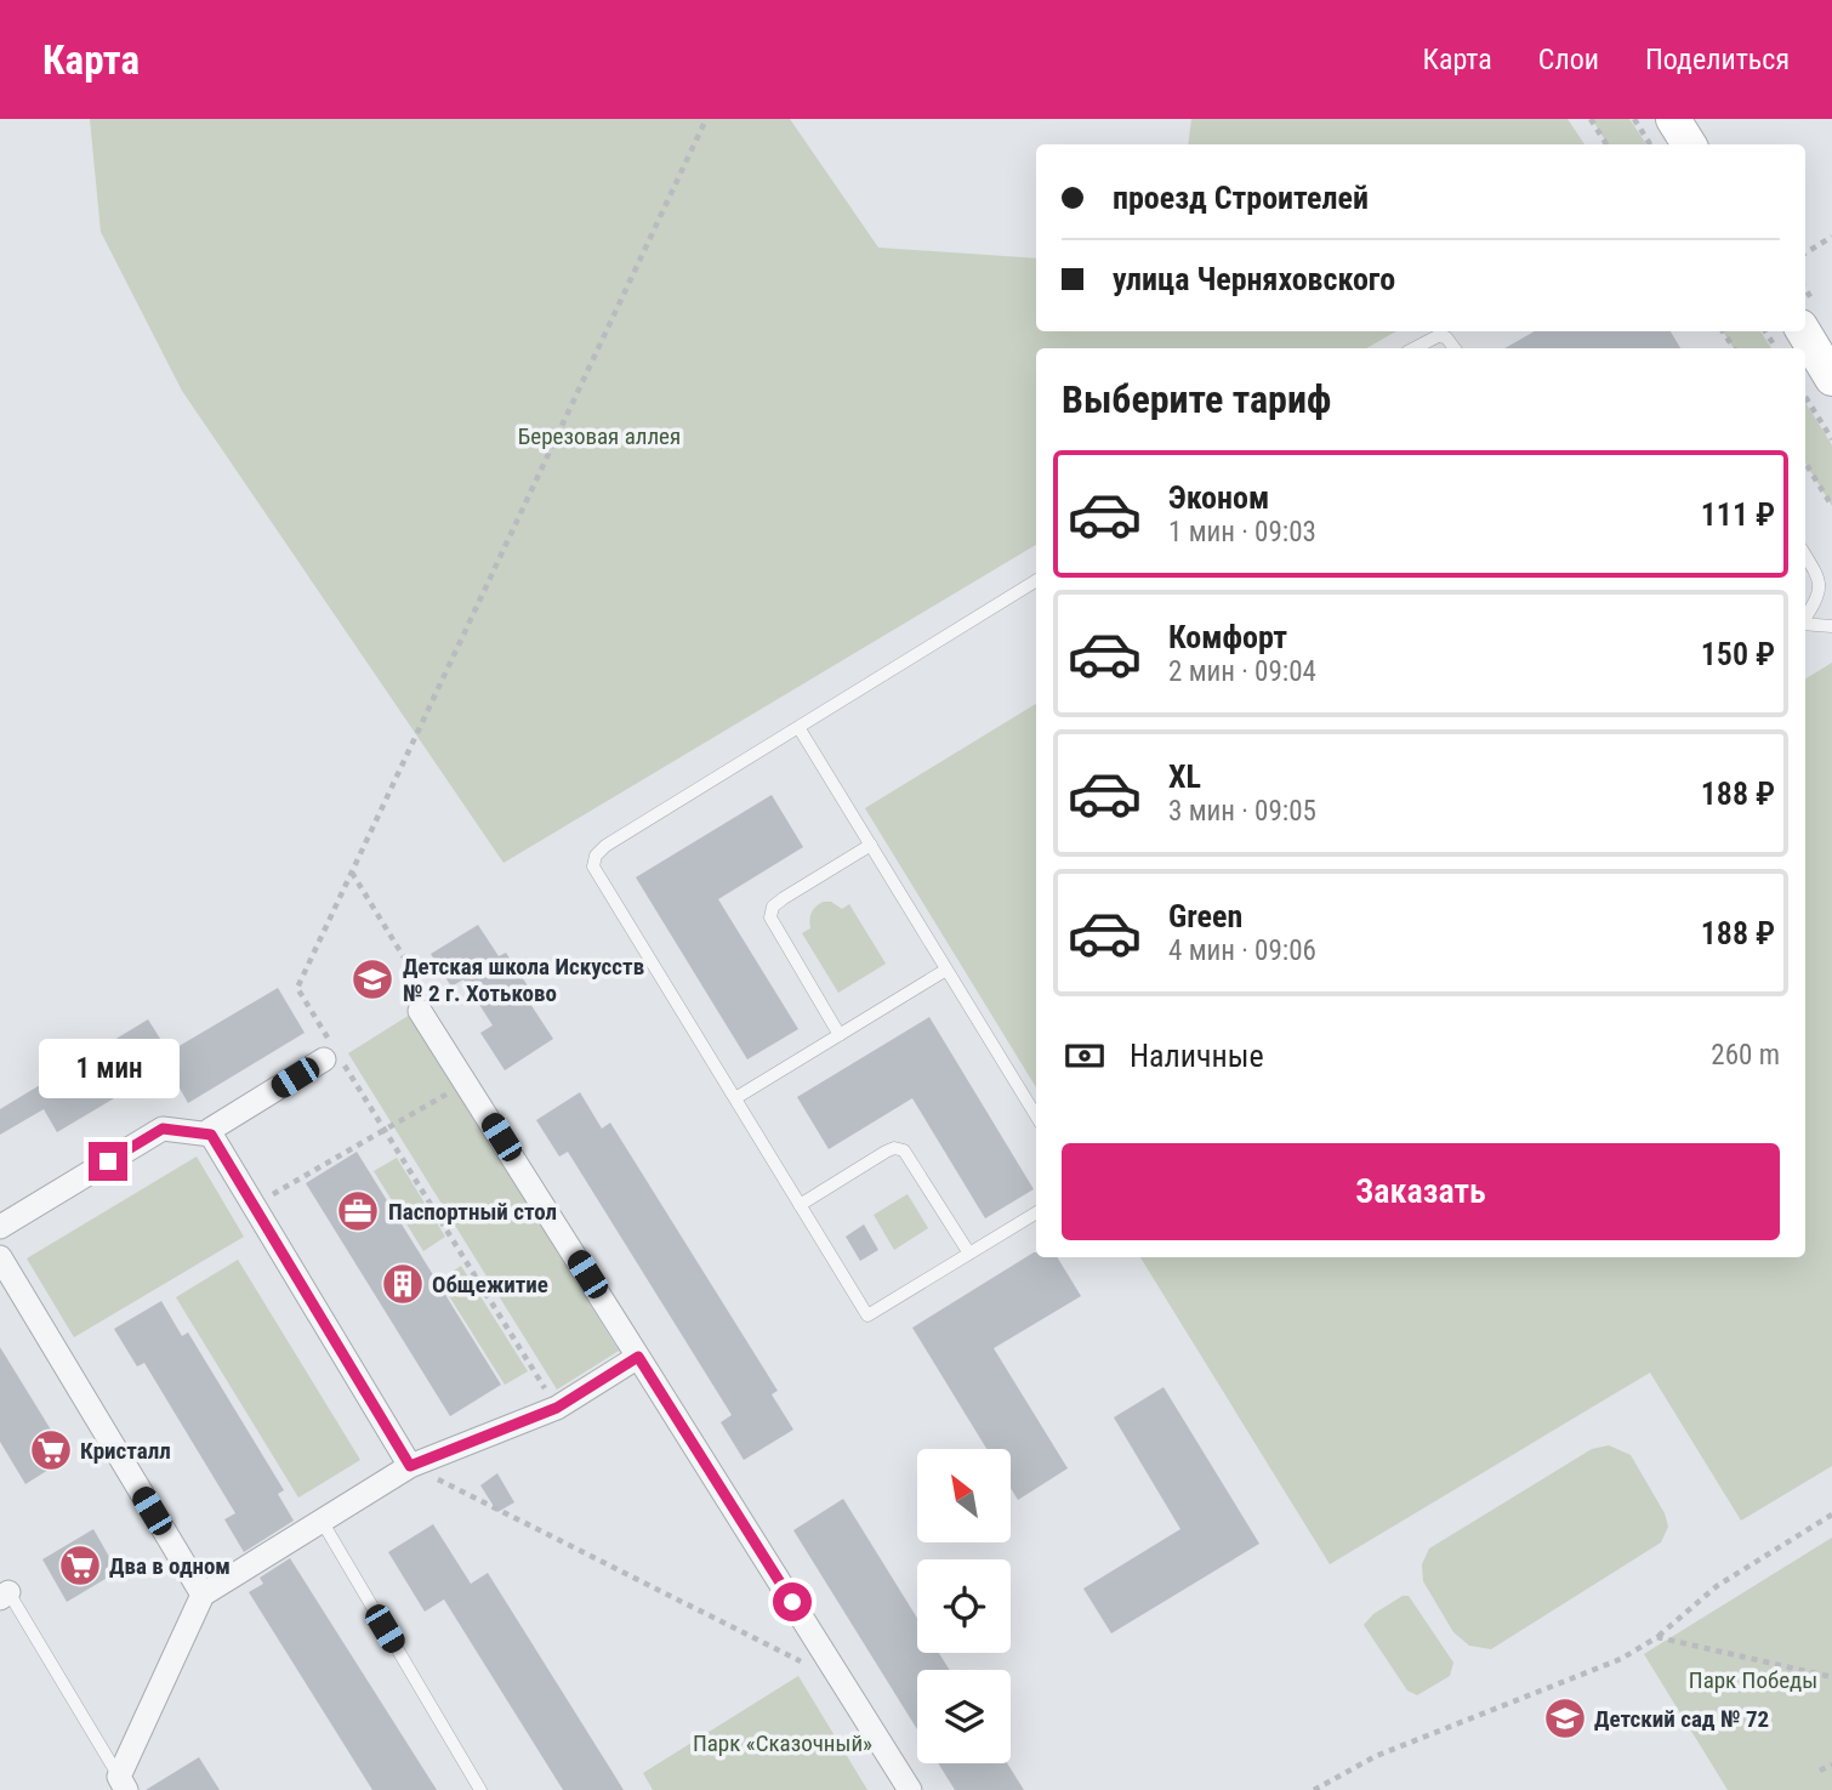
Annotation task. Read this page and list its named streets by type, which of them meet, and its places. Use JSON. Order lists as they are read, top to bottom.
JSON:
{
  "parks": ["Березовая аллея", "Парк Победы", "Парк «Сказочный»"],
  "places": {
    "school or university": ["Детская школа Искусств № 2 г. Хотьково", "Детский сад № 72"],
    "office": ["Паспортный стол"],
    "building": ["Общежитие"],
    "supermarket": ["Кристалл", "Два в одном"]
  },
  "north": "top left",
  "page": {
    "header": "Карта",
    "nav": ["Карта", "Слои", "Поделиться"],
    "banner": ["проезд Строителей", "улица Черняховского"],
    "heading": "Выберите тариф",
    "list": [
      {
        "name": "Эконом",
        "note": "1 мин · 09:03",
        "value": "111 ₽"
      },
      {
        "name": "Комфорт",
        "note": "2 мин · 09:04",
        "value": "150 ₽"
      },
      {
        "name": "XL",
        "note": "3 мин · 09:05",
        "value": "188 ₽"
      },
      {
        "name": "Green",
        "note": "4 мин · 09:06",
        "value": "188 ₽"
      }
    ],
    "pay": ["Наличные", "260 m"],
    "bubble": "1 мин",
    "buttons": "Заказать"
  }
}
